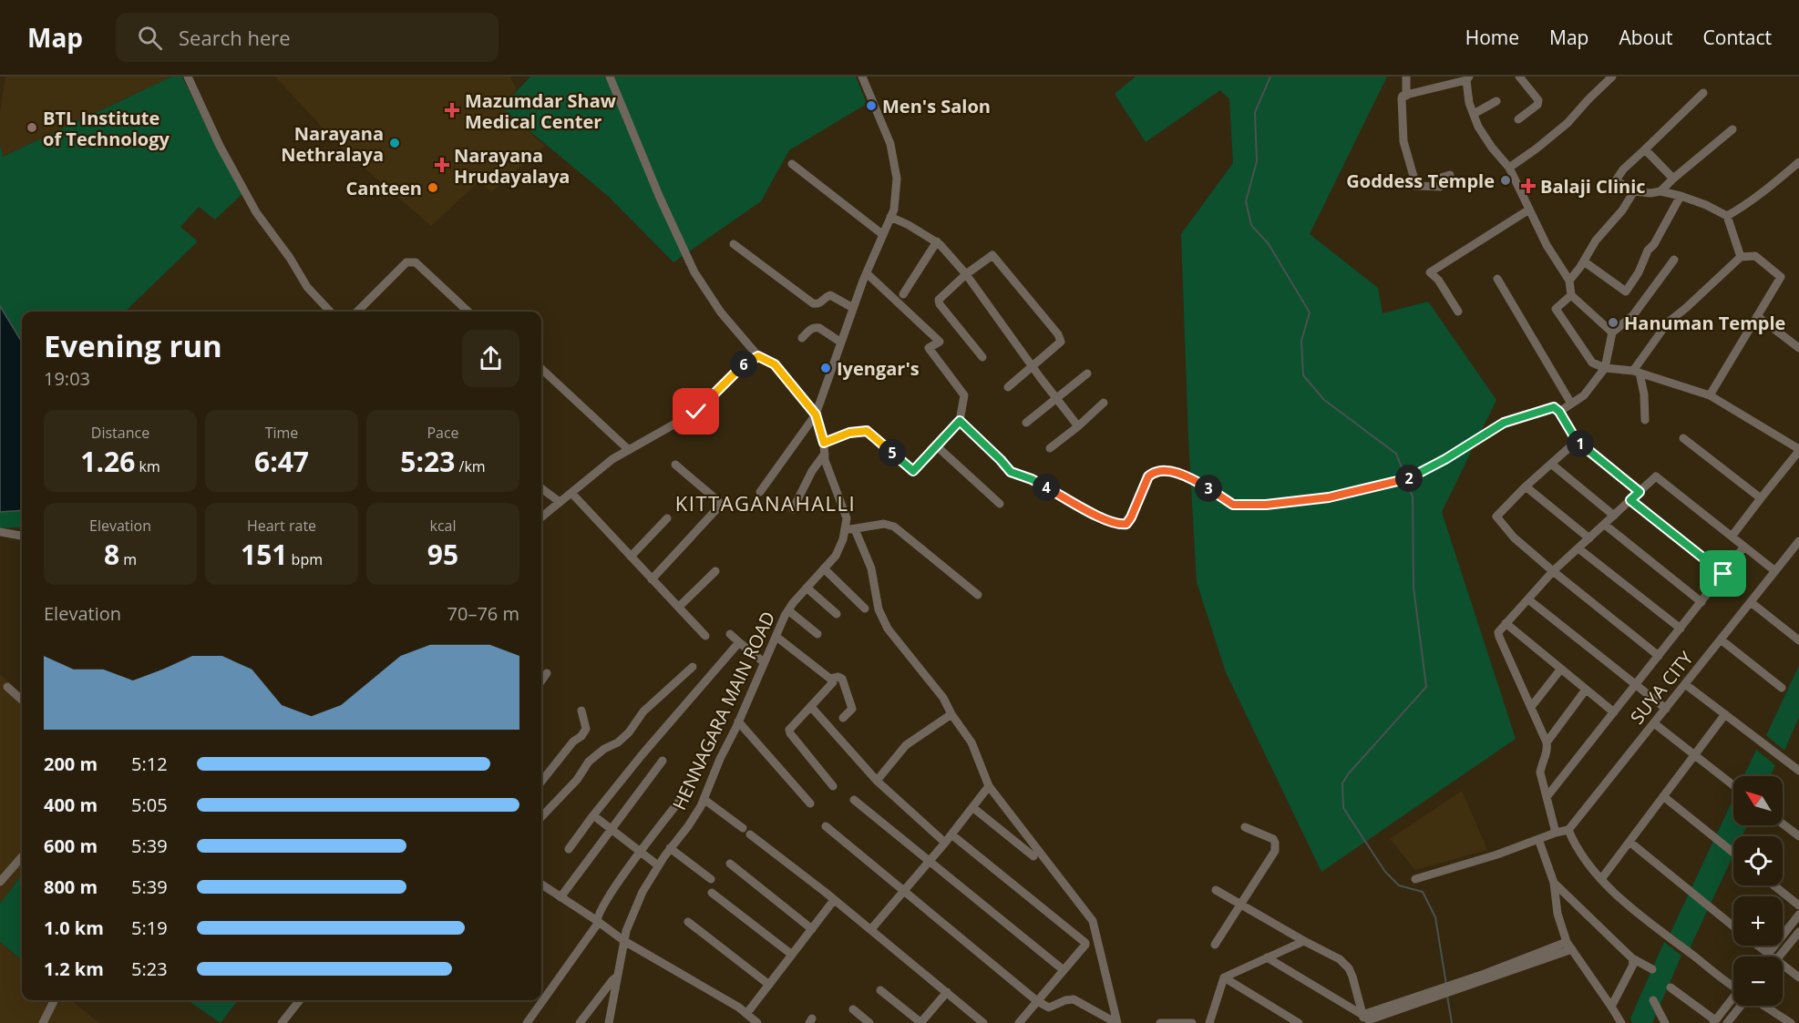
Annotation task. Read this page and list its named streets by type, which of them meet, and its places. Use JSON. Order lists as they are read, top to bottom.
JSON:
{
  "streets": {
    "street": ["SUYA CITY", "HENNAGARA MAIN ROAD"]
  },
  "districts": ["KITTAGANAHALLI"],
  "places": {
    "other": [
      "Men's Salon",
      "BTL Institute of Technology",
      "Narayana Nethralaya",
      "Goddess Temple",
      "Canteen",
      "Hanuman Temple",
      "Iyengar's"
    ],
    "health": ["Mazumdar Shaw Medical Center", "Narayana Hrudayalaya", "Balaji Clinic"]
  },
  "north": "top left",
  "page": {
    "header": "Map",
    "search": "Search here",
    "nav": [
      "Home",
      "Map",
      "About",
      "Contact"
    ],
    "heading": ["Evening run", "19:03"],
    "pins": [
      "6",
      "1",
      "5",
      "2",
      "4",
      "3"
    ],
    "stats": [
      ["Distance", "1.26 km"],
      ["Time", "6:47"],
      ["Pace", "5:23 /km"],
      ["Elevation", "8 m"],
      ["Heart rate", "151 bpm"],
      ["kcal", "95"]
    ],
    "chart": ["Elevation", "70–76 m"],
    "list": [
      {
        "name": "200 m",
        "note": "5:12"
      },
      {
        "name": "400 m",
        "note": "5:05"
      },
      {
        "name": "600 m",
        "note": "5:39"
      },
      {
        "name": "800 m",
        "note": "5:39"
      },
      {
        "name": "1.0 km",
        "note": "5:19"
      },
      {
        "name": "1.2 km",
        "note": "5:23"
      }
    ],
    "map_buttons": ["+", "−"]
  }
}
